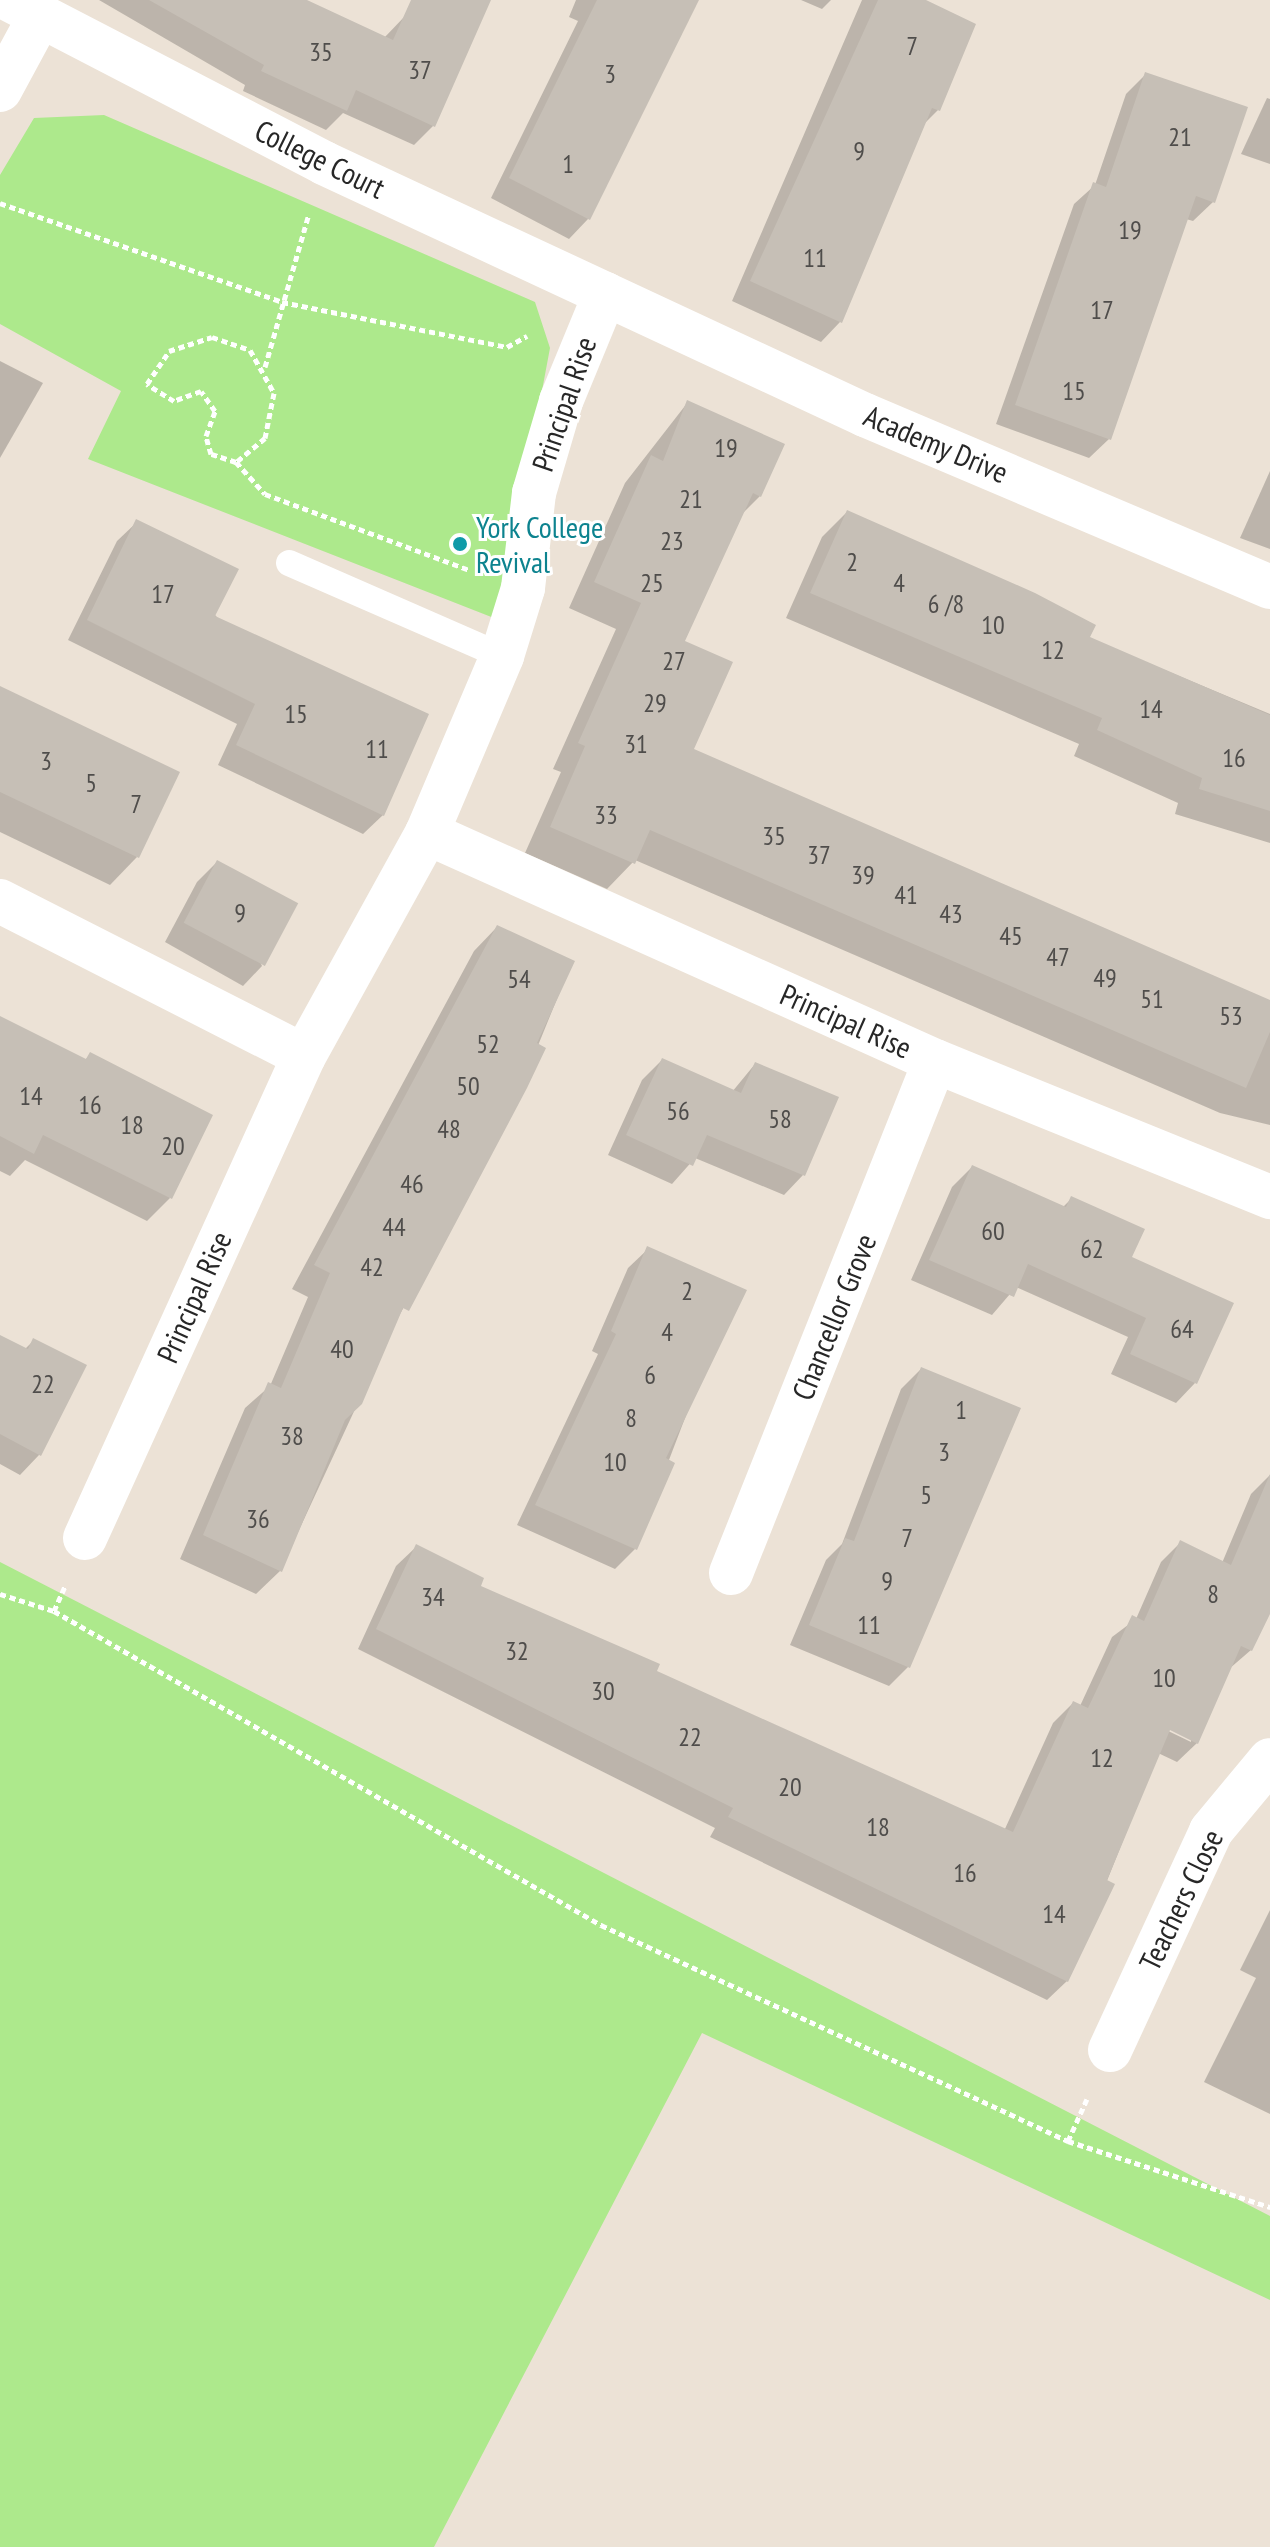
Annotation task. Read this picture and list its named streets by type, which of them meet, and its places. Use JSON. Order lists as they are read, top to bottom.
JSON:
{
  "streets": {
    "street": [
      "College Court",
      "Principal Rise",
      "Academy Drive",
      "Chancellor Grove",
      "Teachers Close"
    ]
  },
  "crossings": [
    ["College Court", "Principal Rise"],
    ["College Court", "Academy Drive"],
    ["Principal Rise", "Academy Drive"],
    ["Principal Rise", "Chancellor Grove"]
  ],
  "places": ["York College Revival"],
  "house_numbers": [
    "7",
    "35",
    "37",
    "3",
    "21",
    "9",
    "1",
    "19",
    "11",
    "17",
    "15",
    "19",
    "21",
    "23",
    "2",
    "25",
    "4",
    "17",
    "6 /8",
    "10",
    "12",
    "27",
    "29",
    "14",
    "15",
    "31",
    "11",
    "16",
    "3",
    "5",
    "7",
    "33",
    "35",
    "37",
    "39",
    "41",
    "9",
    "43",
    "45",
    "47",
    "49",
    "54",
    "51",
    "53",
    "52",
    "50",
    "14",
    "16",
    "56",
    "58",
    "18",
    "48",
    "20",
    "46",
    "44",
    "60",
    "62",
    "42",
    "2",
    "64",
    "4",
    "40",
    "6",
    "22",
    "1",
    "8",
    "38",
    "3",
    "10",
    "5",
    "36",
    "7",
    "9",
    "8",
    "34",
    "11",
    "32",
    "10",
    "30",
    "22",
    "12",
    "20",
    "18",
    "16",
    "14"
  ]
}
